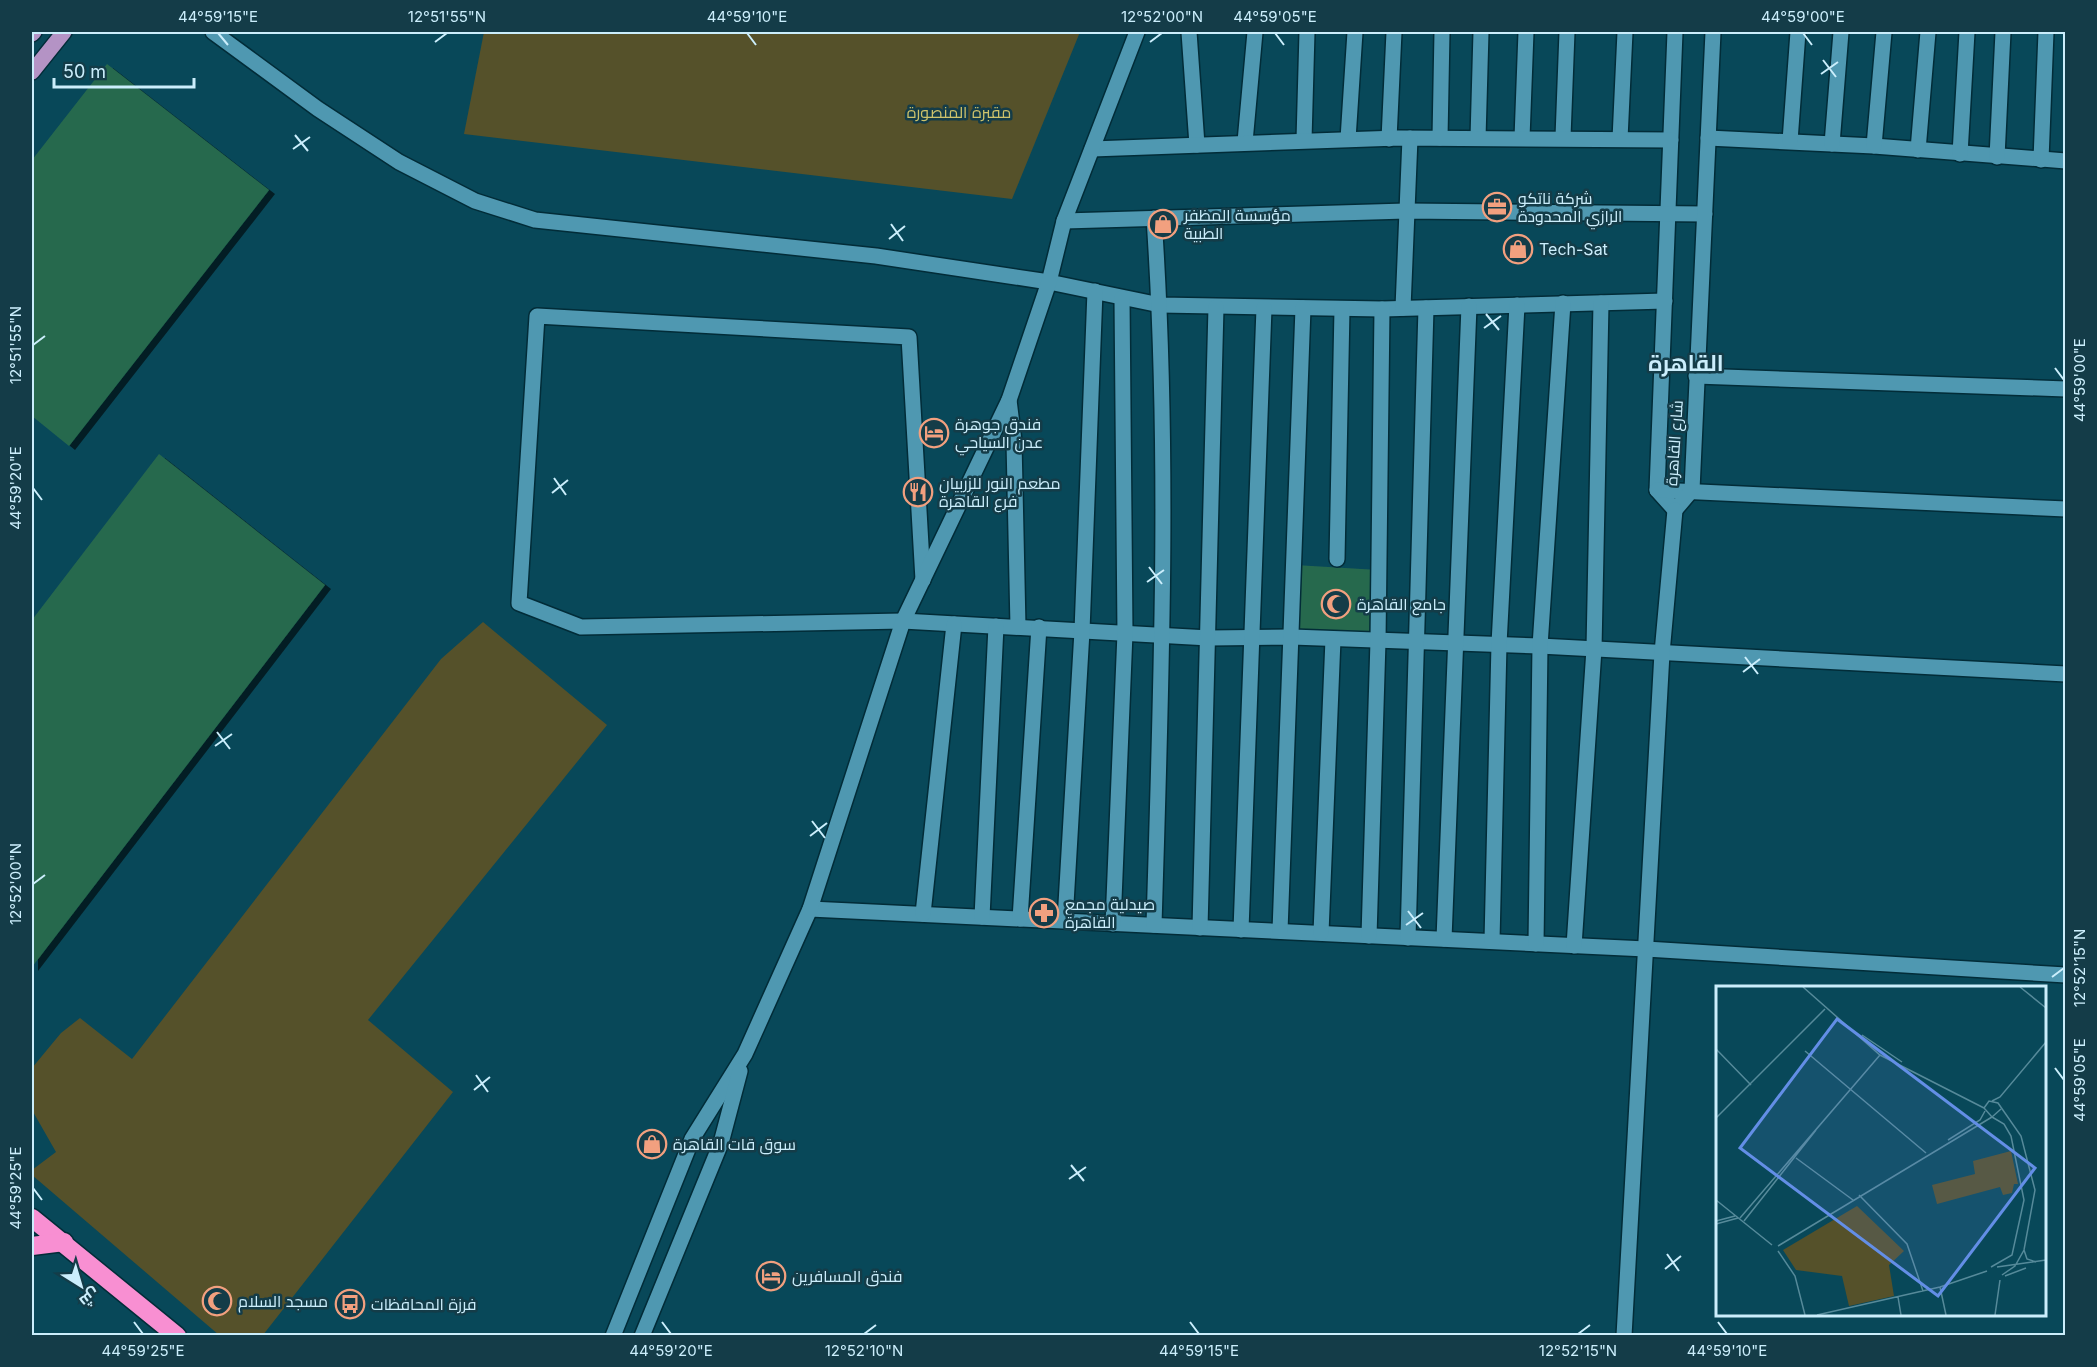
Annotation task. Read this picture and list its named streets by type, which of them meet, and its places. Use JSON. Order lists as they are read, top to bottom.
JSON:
{
  "streets": {
    "street": ["شارع القاهرة"]
  },
  "districts": ["القاهرة"],
  "parks": ["مقبرة المنصورة"],
  "places": {
    "office": ["شركة ناتكو الرازي المحدودة"],
    "shop": ["مؤسسة المظفر الطبية", "Tech-Sat", "سوق قات القاهرة"],
    "hotel": ["فندق جوهرة عدن السياحي", "فندق المسافرين"],
    "restaurant": ["مطعم النور للزربيان فرع القاهرة"],
    "mosque": ["جامع القاهرة", "مسجد السلام"],
    "pharmacy": ["صيدلية مجمع القاهرة"],
    "bus stop": ["فرزة المحافظات"]
  },
  "scale_bar": "50 m",
  "north": "bottom right",
  "coordinates": [
    "44°59'15\"E",
    "12°51'55\"N",
    "44°59'10\"E",
    "12°52'00\"N",
    "44°59'05\"E",
    "44°59'00\"E",
    "44°59'20\"E",
    "12°52'15\"N",
    "44°59'25\"E",
    "12°52'10\"N"
  ]
}
